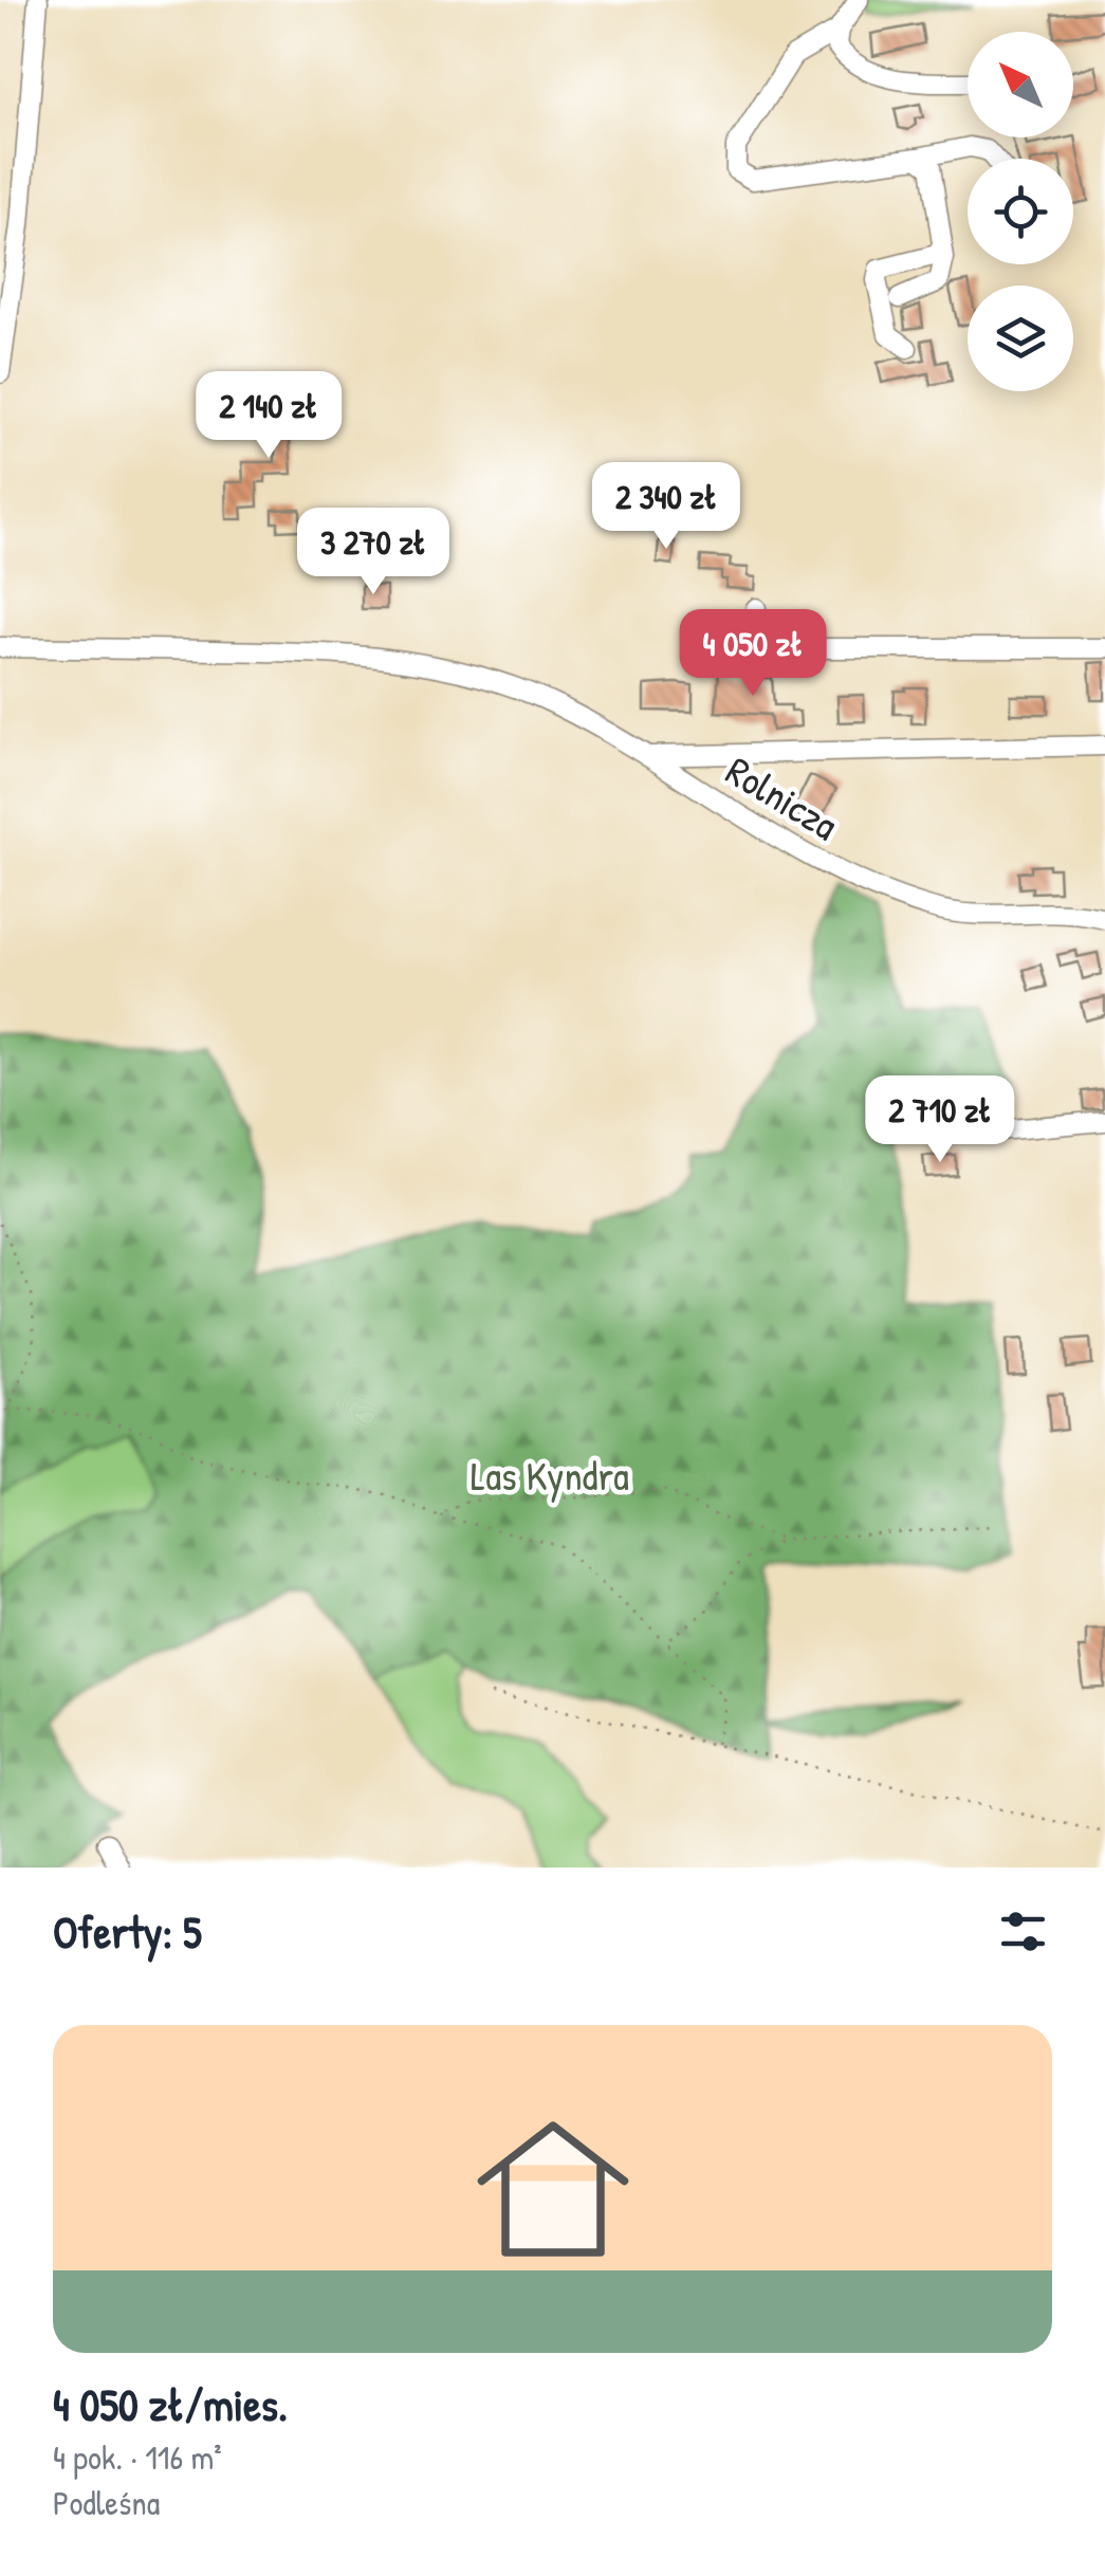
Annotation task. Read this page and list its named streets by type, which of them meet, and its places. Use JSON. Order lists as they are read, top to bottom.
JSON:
{
  "streets": {
    "street": ["Rolnicza"]
  },
  "parks": ["Las Kyndra"],
  "north": "top left",
  "page": {
    "price": [
      "2 140 zł",
      "2 340 zł",
      "3 270 zł",
      "4 050 zł",
      "2 710 zł"
    ],
    "heading": "Oferty: 5",
    "list": [
      {
        "name": "4 050 zł/mies.",
        "note": "4 pok. · 116 m² · Podleśna"
      }
    ]
  }
}
